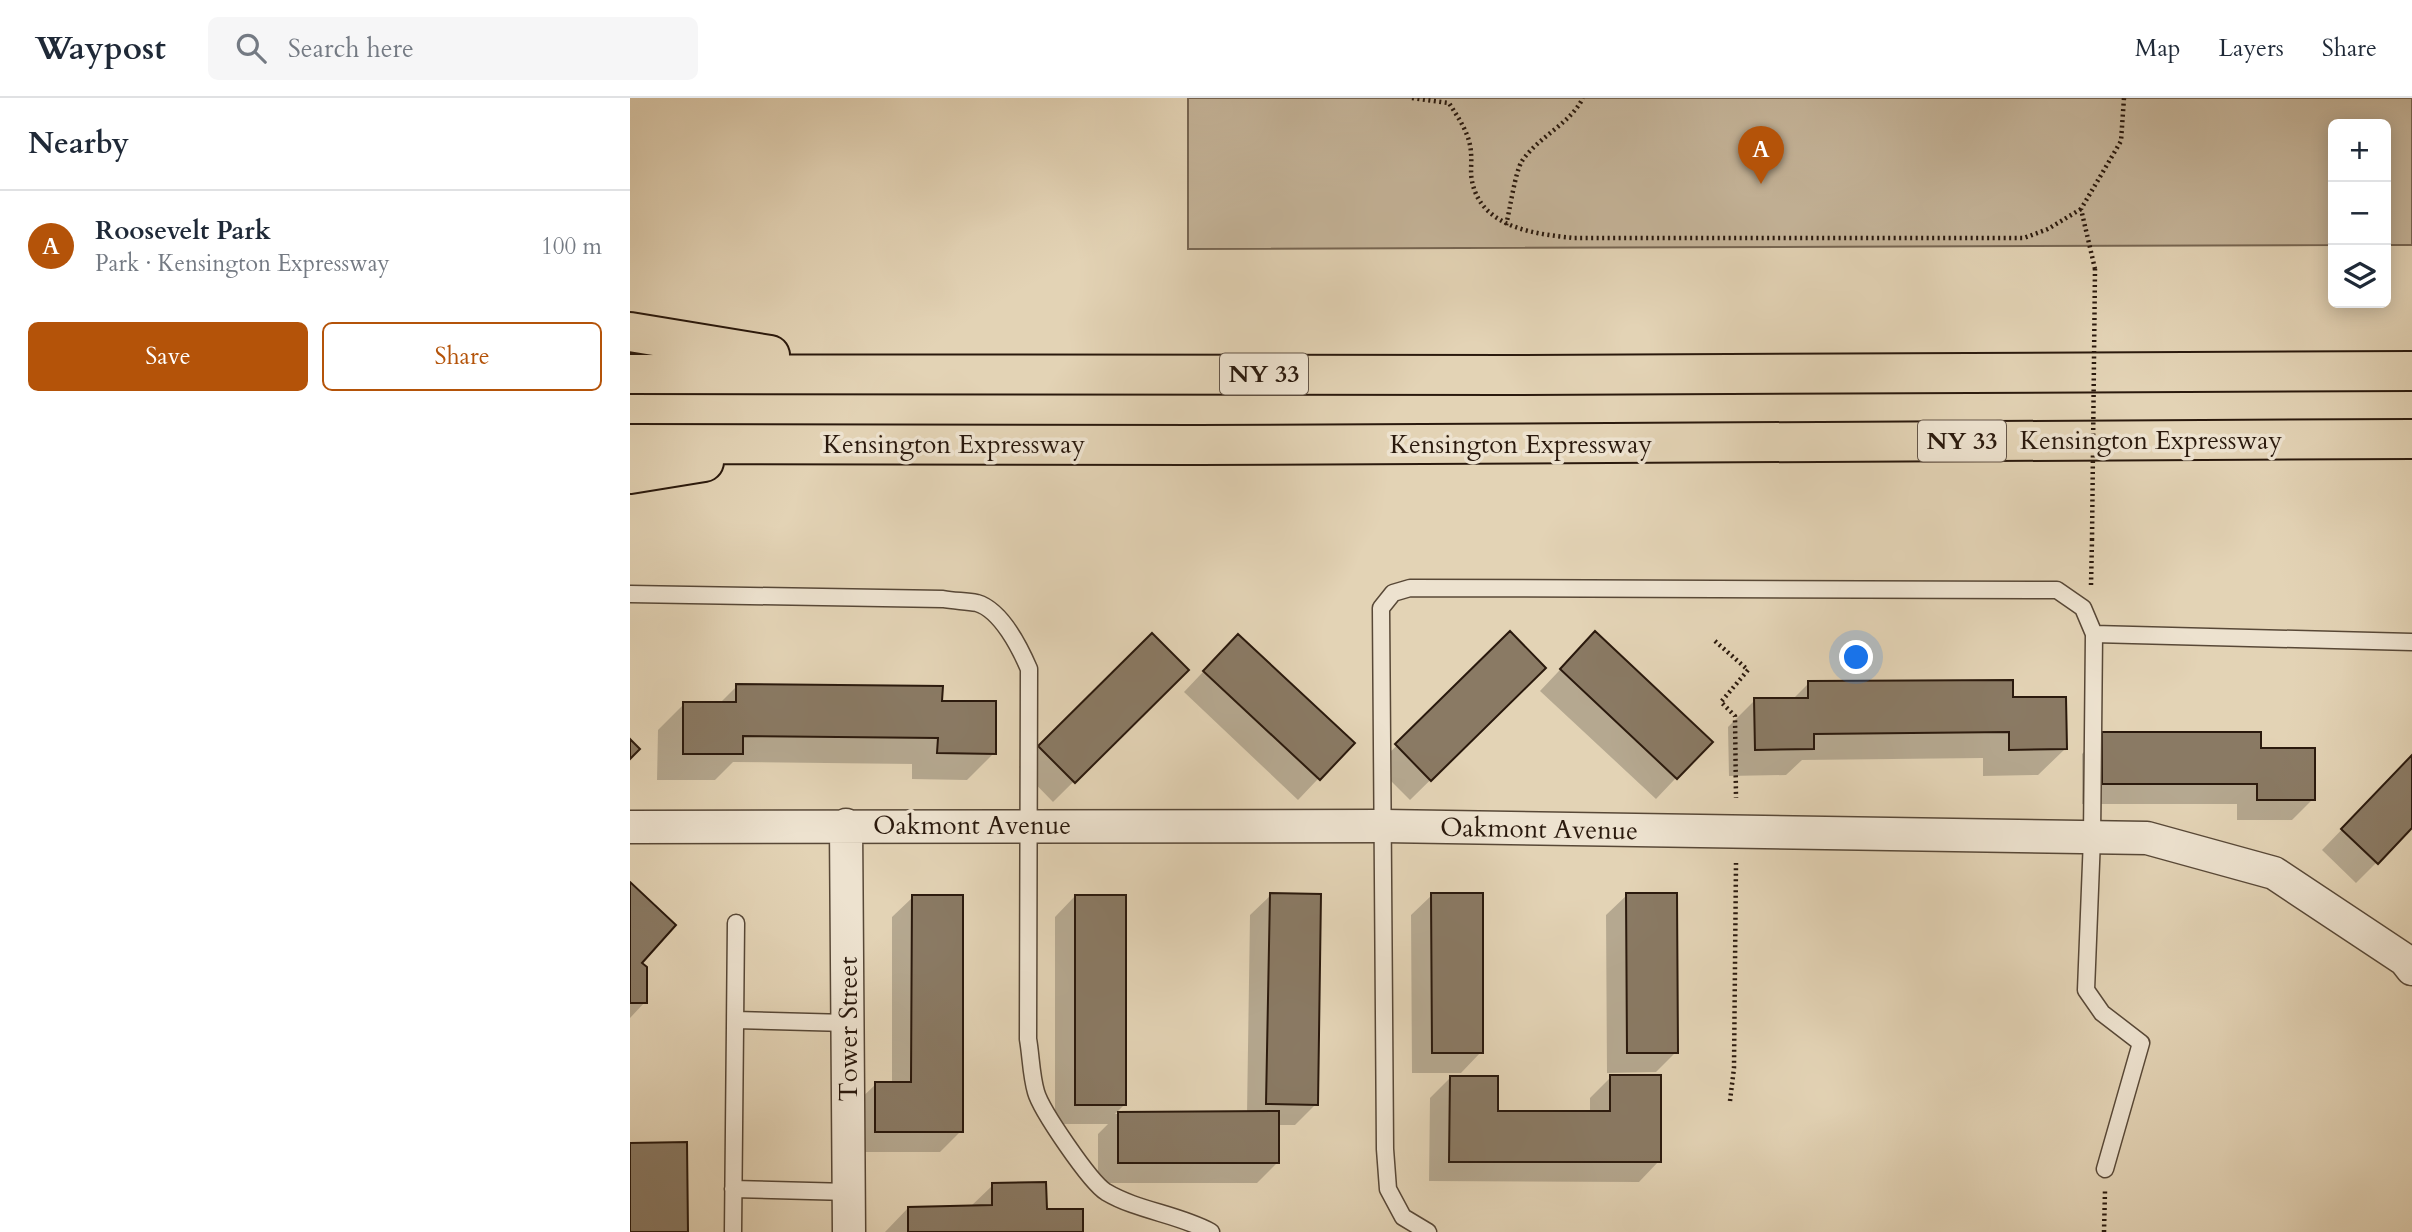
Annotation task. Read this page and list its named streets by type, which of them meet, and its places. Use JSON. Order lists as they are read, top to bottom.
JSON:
{
  "streets": {
    "highway": ["NY 33", "Kensington Expressway"],
    "street": ["Oakmont Avenue", "Tower Street"]
  },
  "crossings": [
    ["Oakmont Avenue", "Tower Street"]
  ],
  "page": {
    "header": "Waypost",
    "search": "Search here",
    "nav": ["Map", "Layers", "Share"],
    "heading": "Nearby",
    "map_buttons": ["+", "−"],
    "pins": "A",
    "list": [
      {
        "mark": "A",
        "name": "Roosevelt Park",
        "note": "Park · Kensington Expressway",
        "value": "100 m"
      }
    ],
    "buttons": ["Save", "Share"]
  }
}
